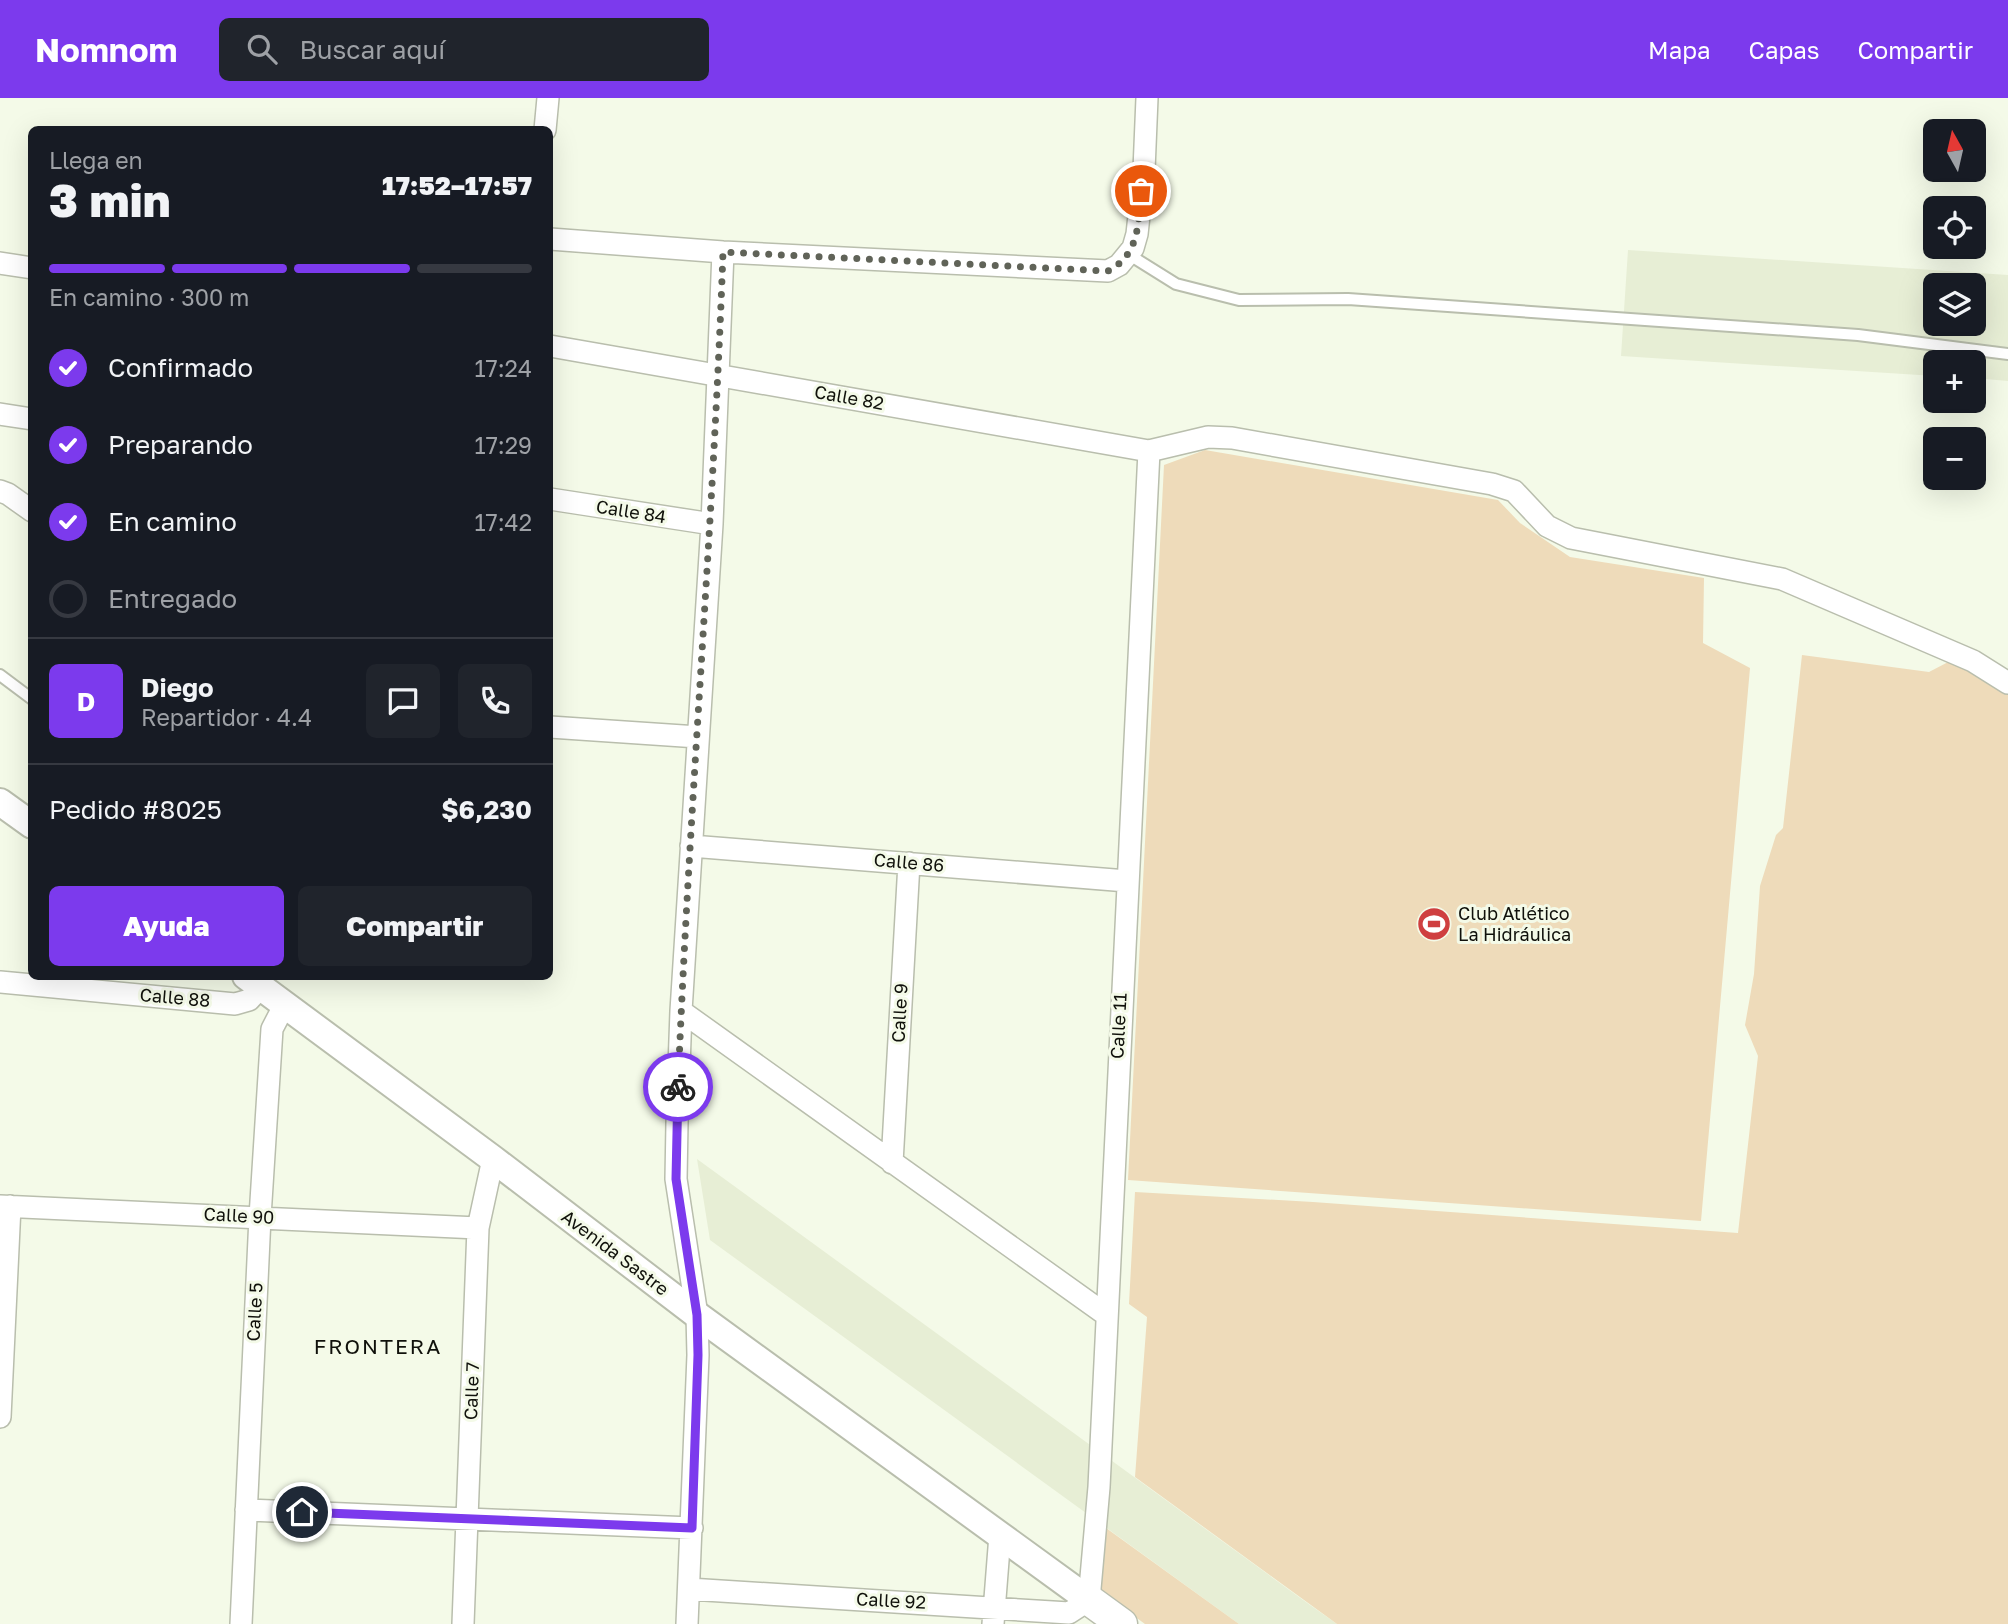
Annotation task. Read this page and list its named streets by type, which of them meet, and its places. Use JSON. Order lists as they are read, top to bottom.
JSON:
{
  "streets": {
    "main road": ["Avenida Sastre"],
    "street": [
      "Calle 82",
      "Calle 84",
      "Calle 86",
      "Calle 88",
      "Calle 9",
      "Calle 11",
      "Calle 90",
      "Calle 5",
      "Calle 7",
      "Calle 92"
    ]
  },
  "crossings": [
    ["Calle 82", "Calle 11"],
    ["Calle 86", "Calle 9"],
    ["Calle 86", "Calle 11"],
    ["Calle 88", "Avenida Sastre"],
    ["Calle 11", "Avenida Sastre"],
    ["Calle 11", "Calle 92"],
    ["Calle 90", "Calle 5"],
    ["Calle 90", "Calle 7"],
    ["Avenida Sastre", "Calle 5"],
    ["Avenida Sastre", "Calle 7"],
    ["Avenida Sastre", "Calle 92"]
  ],
  "districts": ["FRONTERA"],
  "places": {
    "sports": ["Club Atlético La Hidráulica"]
  },
  "north": "top",
  "page": {
    "header": "Nomnom",
    "search": "Buscar aquí",
    "nav": ["Mapa", "Capas", "Compartir"],
    "map_buttons": ["+", "−"],
    "heading": ["3 min", "Llega en", "17:52–17:57"],
    "panel": [
      "Diego",
      "Repartidor · 4.4",
      "Pedido #8025",
      "$6,230"
    ],
    "bar": "En camino · 300 m",
    "list": [
      ["Confirmado", "17:24"],
      ["Preparando", "17:29"],
      ["En camino", "17:42"],
      "Entregado"
    ],
    "round": "D",
    "buttons": ["Ayuda", "Compartir"]
  }
}
